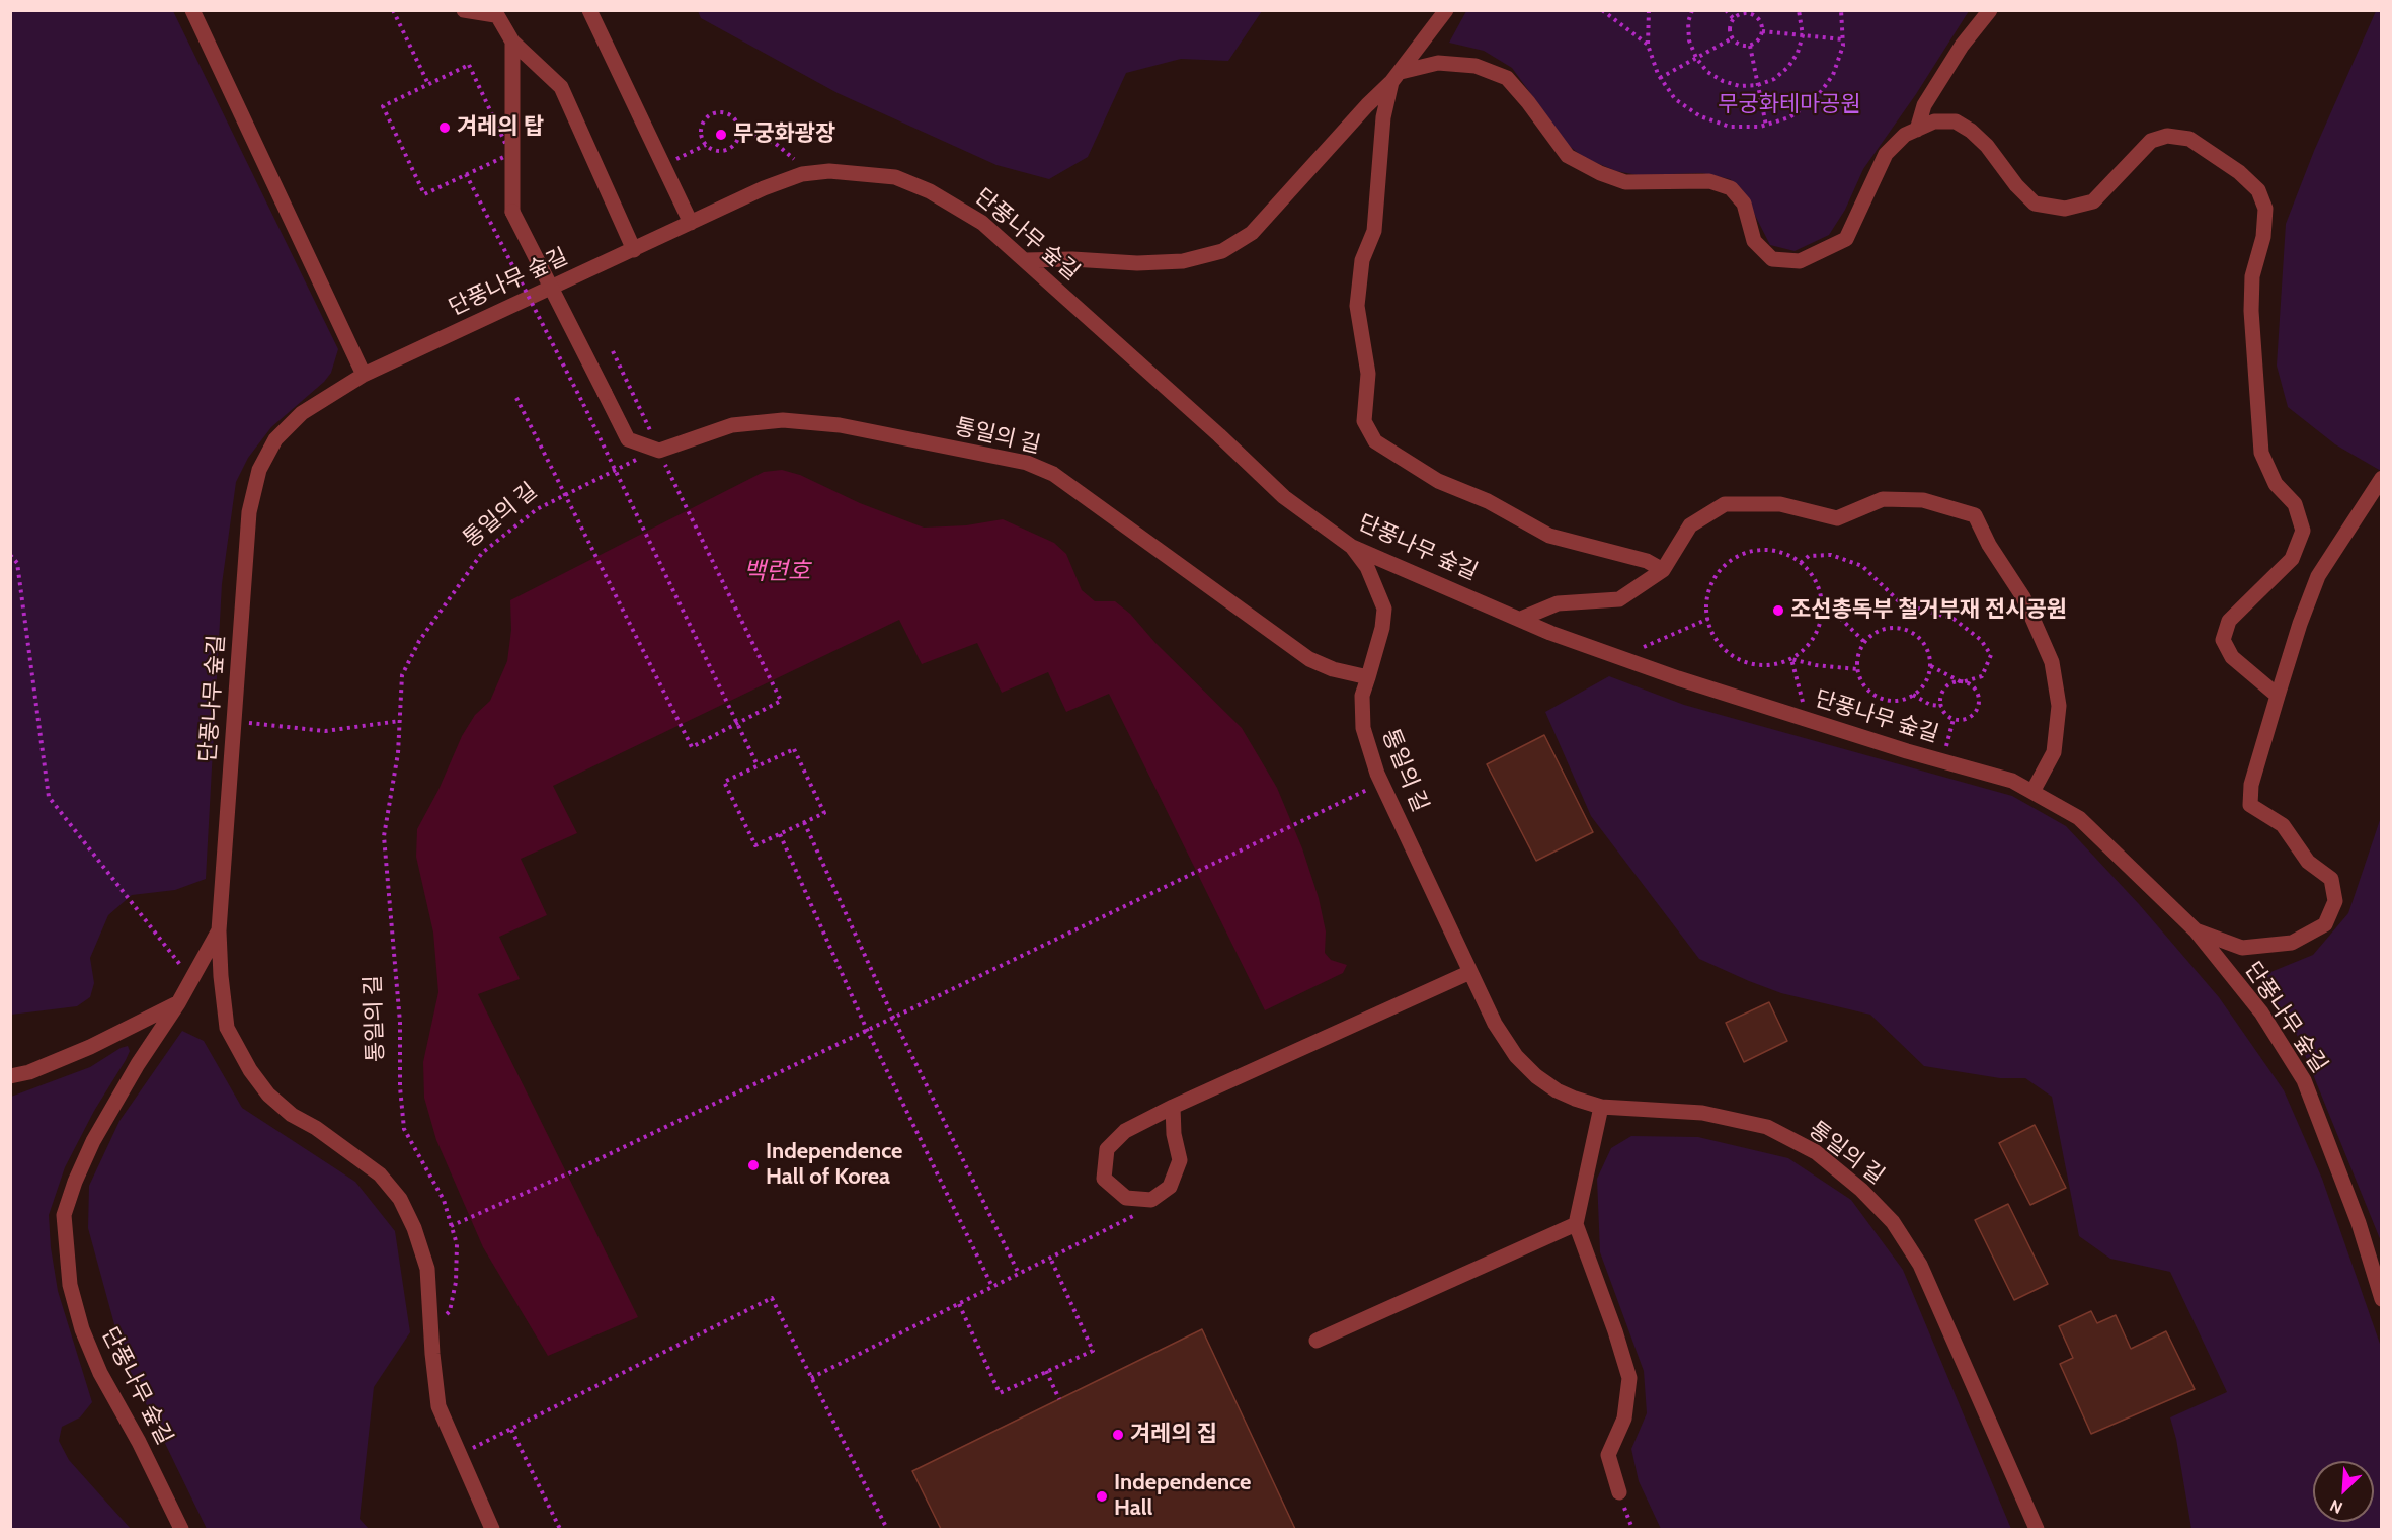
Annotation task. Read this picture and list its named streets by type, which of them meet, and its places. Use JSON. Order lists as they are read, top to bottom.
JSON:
{
  "streets": {
    "street": ["단풍나무 숲길", "통일의 길"]
  },
  "water": ["백련호"],
  "parks": ["무궁화테마공원"],
  "places": [
    "겨레의 탑",
    "무궁화광장",
    "조선총독부 철거부재 전시공원",
    "Independence Hall of Korea",
    "겨레의 집",
    "Independence Hall"
  ],
  "north": "bottom left"
}
